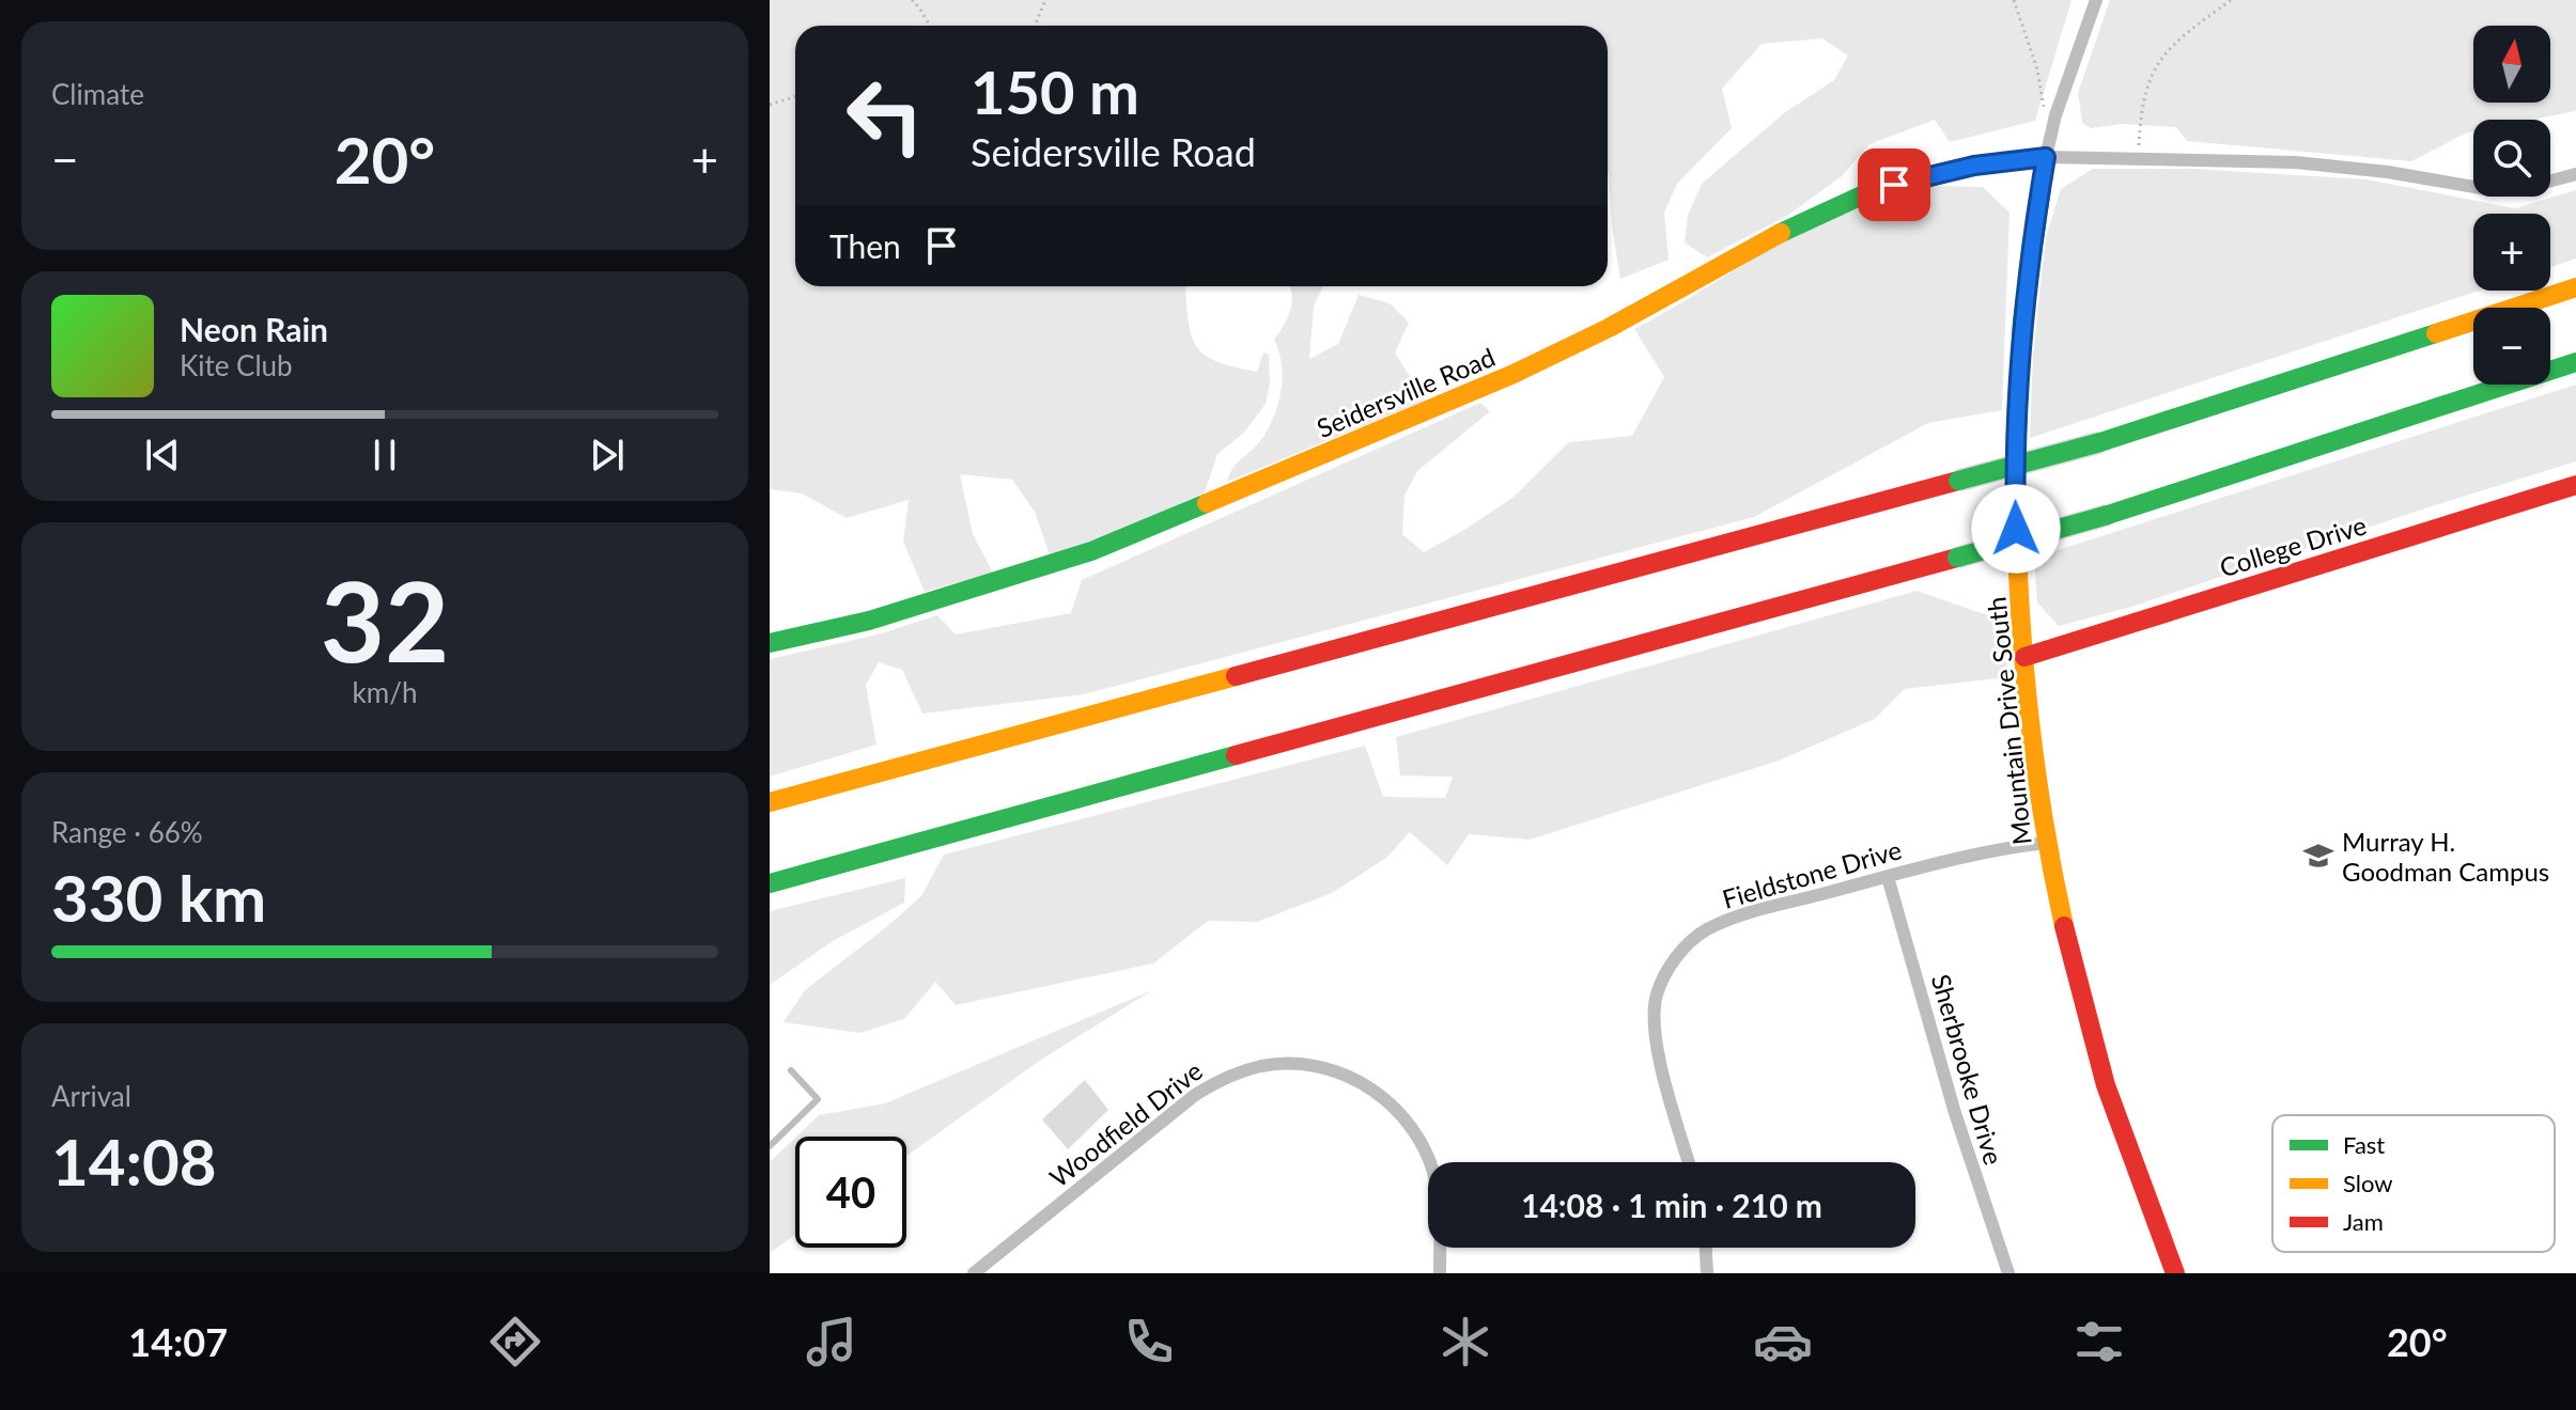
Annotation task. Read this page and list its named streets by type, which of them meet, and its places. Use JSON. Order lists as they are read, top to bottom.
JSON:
{
  "streets": {
    "main road": ["Seidersville Road", "College Drive", "Mountain Drive South"],
    "street": ["Fieldstone Drive", "Sherbrooke Drive", "Woodfield Drive"]
  },
  "crossings": [
    ["Seidersville Road", "Mountain Drive South"],
    ["College Drive", "Mountain Drive South"],
    ["Mountain Drive South", "Fieldstone Drive"],
    ["Fieldstone Drive", "Sherbrooke Drive"]
  ],
  "places": {
    "school or university": ["Murray H. Goodman Campus"]
  },
  "legend": ["Fast", "Slow", "Jam"],
  "north": "top",
  "page": {
    "tile": [
      "Climate",
      ["32", "km/h"],
      ["Range · 66%", "330 km"],
      ["Arrival", "14:08"]
    ],
    "map_buttons": ["+", "−"],
    "turn": ["150 m", "Seidersville Road"],
    "heat": ["−", "20°", "+"],
    "then": "Then",
    "song": ["Neon Rain", "Kite Club"],
    "limit": "40",
    "trip": "14:08 · 1 min · 210 m",
    "tabs": ["14:07", "20°"]
  }
}
